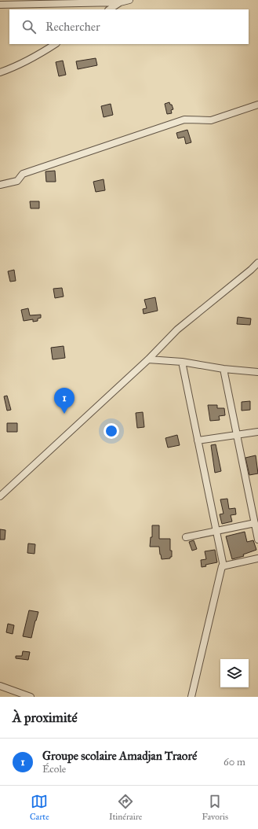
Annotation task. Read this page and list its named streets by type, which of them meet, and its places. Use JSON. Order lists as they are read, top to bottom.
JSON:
{
  "page": {
    "search": "Rechercher",
    "pins": "1",
    "heading": "À proximité",
    "list": [
      {
        "mark": "1",
        "name": "Groupe scolaire Amadjan Traoré",
        "note": "École",
        "value": "60 m"
      }
    ],
    "nav": ["Carte", "Itinéraire", "Favoris"]
  }
}
